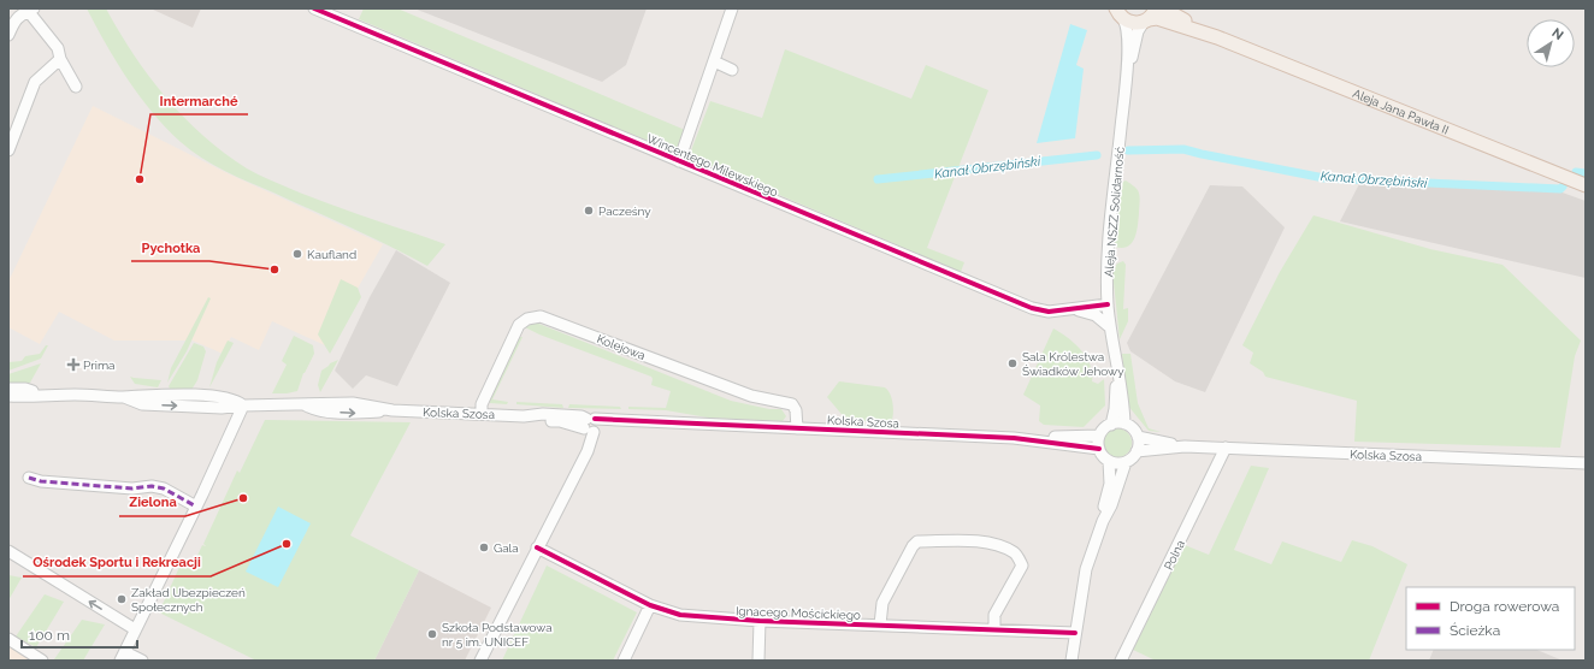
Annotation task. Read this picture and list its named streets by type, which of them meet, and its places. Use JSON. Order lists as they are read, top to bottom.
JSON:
{
  "streets": {
    "main road": ["Aleja Jana Pawła II"],
    "street": [
      "Wincentego Milewskiego",
      "Aleja NSZZ Solidarność",
      "Kolejowa",
      "Kolska Szosa",
      "Polna",
      "Ignacego Mościckiego"
    ]
  },
  "crossings": [
    ["Aleja Jana Pawła II", "Aleja NSZZ Solidarność"],
    ["Wincentego Milewskiego", "Aleja NSZZ Solidarność"],
    ["Aleja NSZZ Solidarność", "Kolska Szosa"],
    ["Kolejowa", "Kolska Szosa"],
    ["Kolska Szosa", "Polna"]
  ],
  "water": ["Kanał Obrzębiński"],
  "places": {
    "other": [
      "Intermarché",
      "Pacześny",
      "Kaufland",
      "Pychotka",
      "Sala Królestwa Świadków Jehowy",
      "Zielona",
      "Ośrodek Sportu i Rekreacji",
      "Gala",
      "Zakład Ubezpieczeń Społecznych",
      "Szkoła Podstawowa nr 5 im. UNICEF"
    ],
    "health": ["Prima"]
  },
  "legend": ["Droga rowerowa", "Ścieżka"],
  "scale_bar": "100 m",
  "north": "top right"
}
